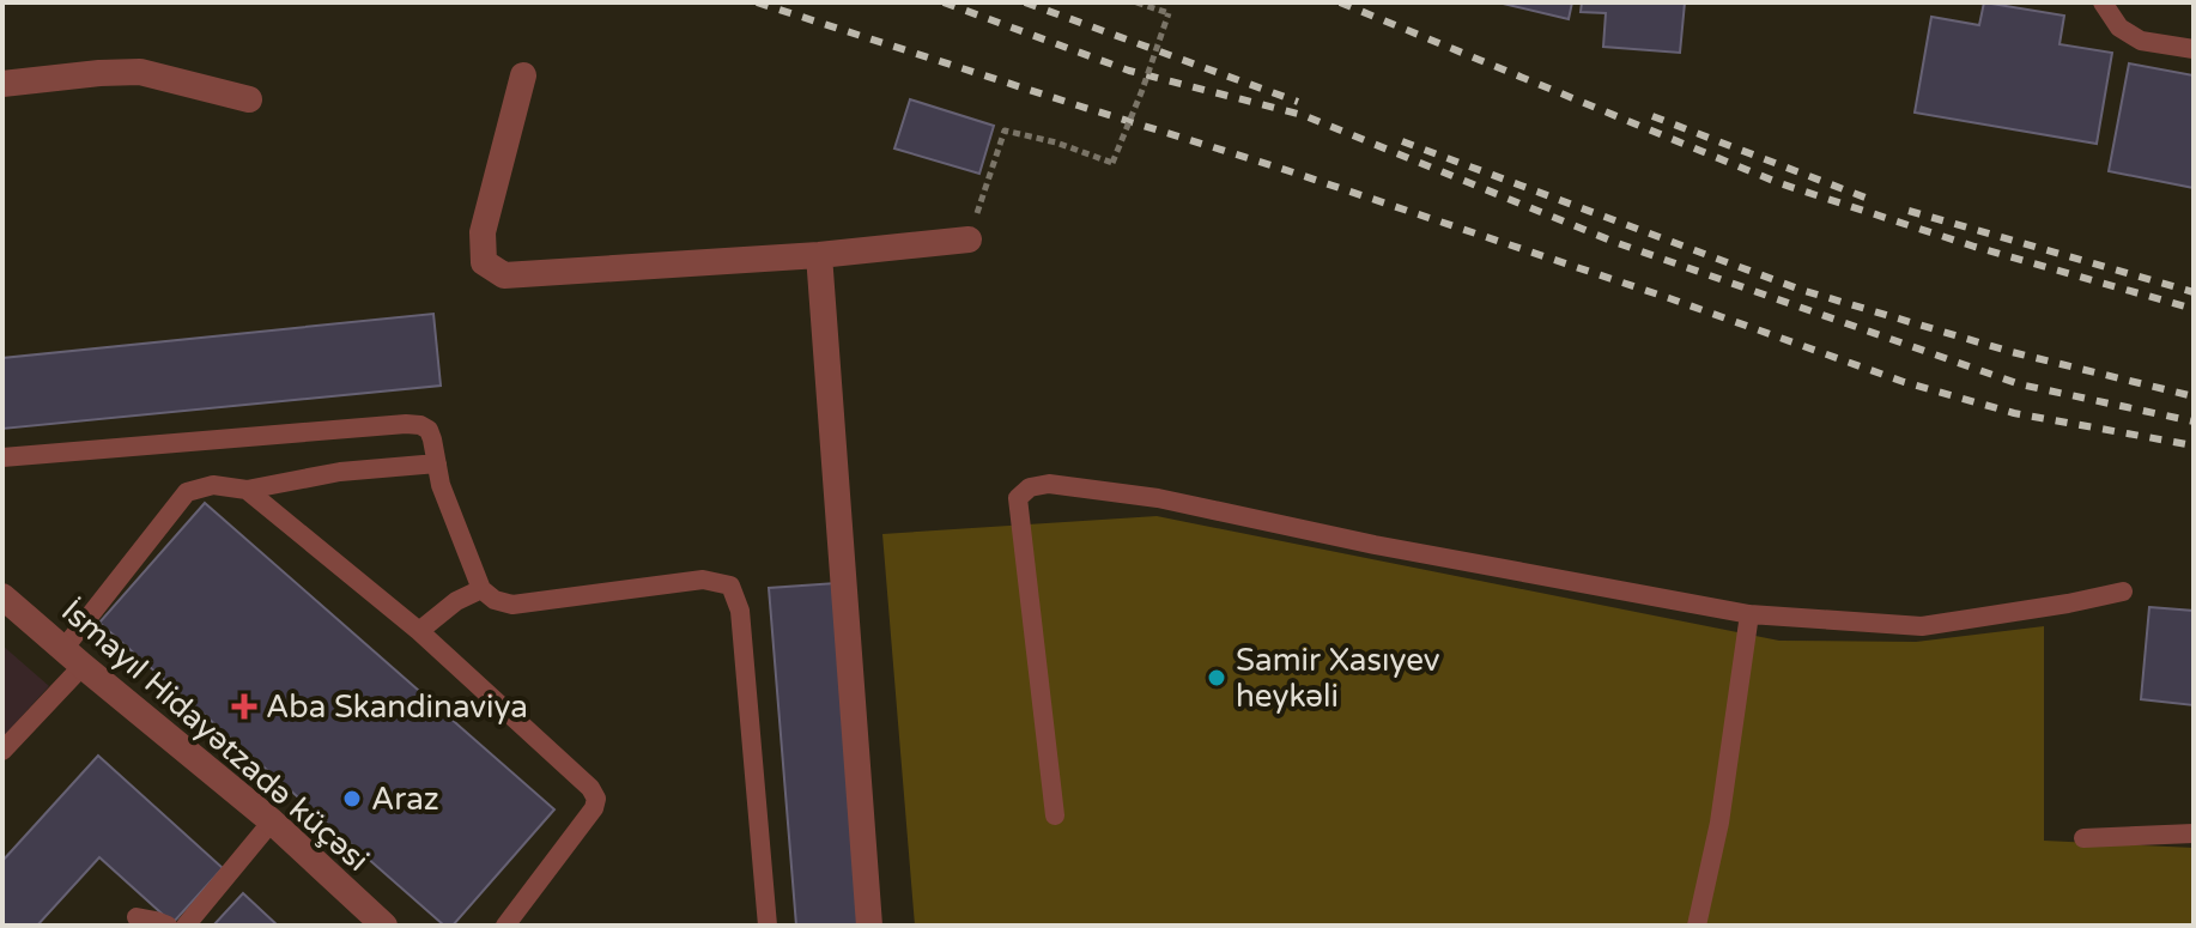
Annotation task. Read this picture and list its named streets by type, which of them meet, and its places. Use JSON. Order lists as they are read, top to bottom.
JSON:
{
  "streets": {
    "street": ["İsmayıl Hidayətzadə küçəsi"]
  },
  "places": {
    "other": ["Samir Xasıyev heykəli", "Araz"],
    "health": ["Aba Skandinaviya"]
  }
}
